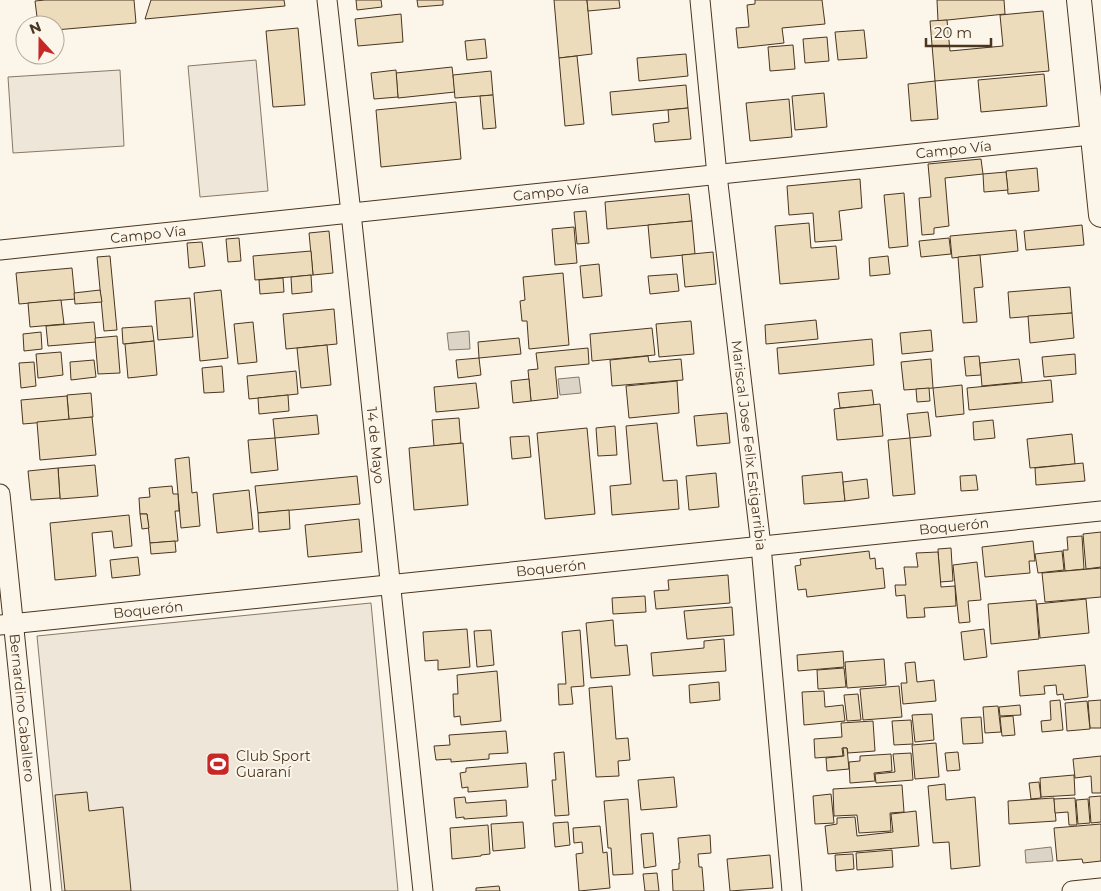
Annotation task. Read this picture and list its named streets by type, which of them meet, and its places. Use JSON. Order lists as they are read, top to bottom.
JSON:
{
  "streets": {
    "street": [
      "Campo Vía",
      "14 de Mayo",
      "Mariscal Jose Felix Estigarribia",
      "Boquerón",
      "Bernardino Caballero"
    ]
  },
  "crossings": [
    ["Campo Vía", "14 de Mayo"],
    ["Campo Vía", "Mariscal Jose Felix Estigarribia"],
    ["14 de Mayo", "Boquerón"],
    ["Mariscal Jose Felix Estigarribia", "Boquerón"],
    ["Boquerón", "Bernardino Caballero"]
  ],
  "places": {
    "sports": ["Club Sport Guaraní"]
  },
  "scale_bar": "20 m",
  "north": "top"
}
